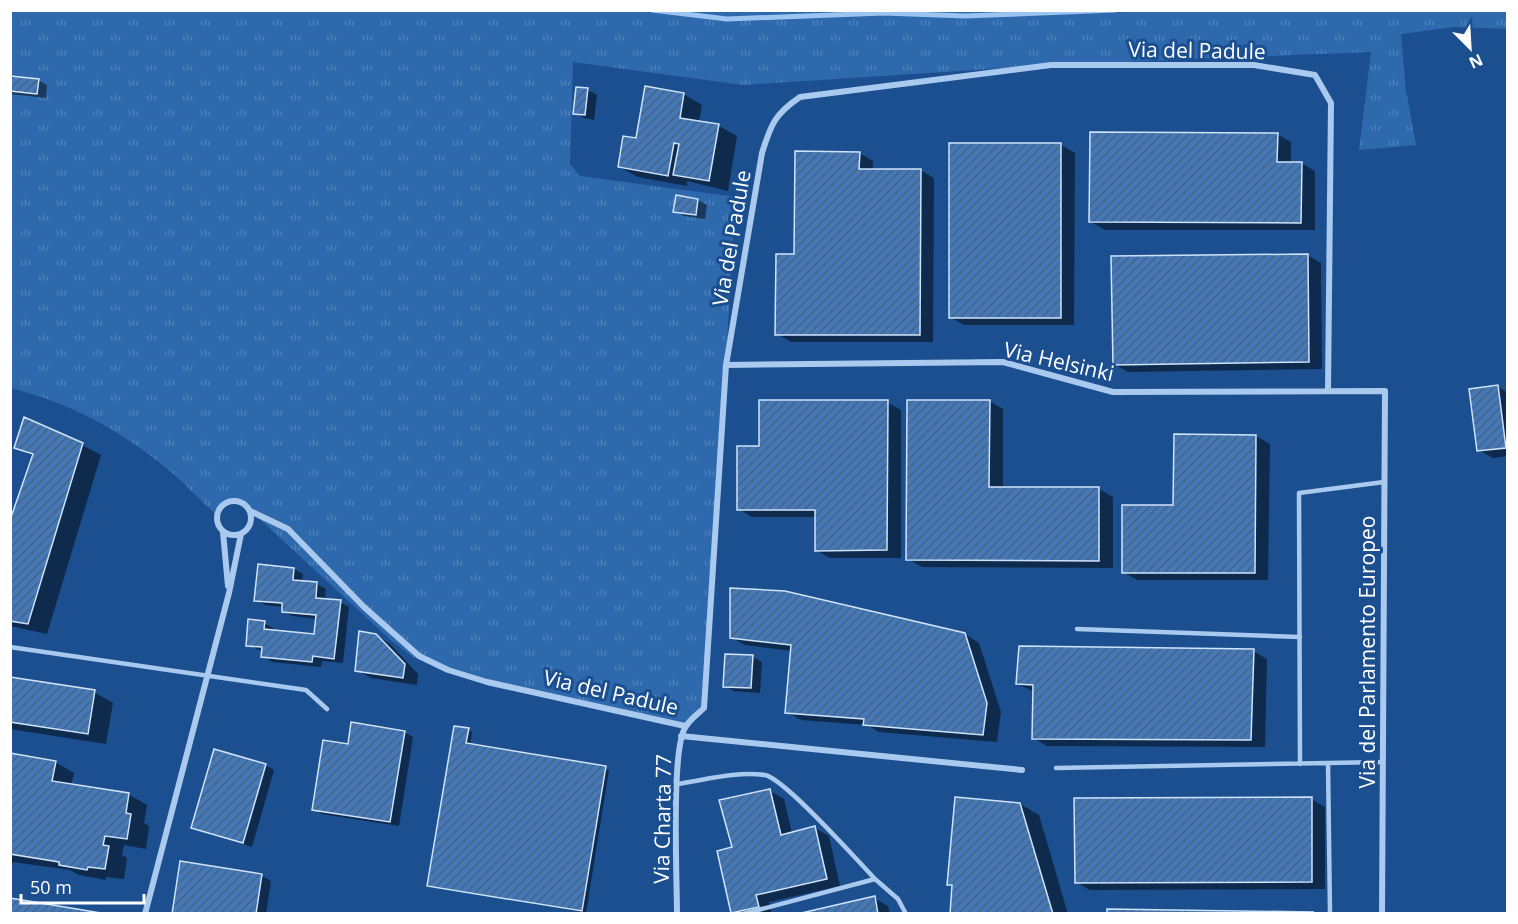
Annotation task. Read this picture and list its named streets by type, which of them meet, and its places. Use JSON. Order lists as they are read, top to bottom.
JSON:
{
  "streets": {
    "street": [
      "Via del Padule",
      "Via Helsinki",
      "Via del Parlamento Europeo",
      "Via Charta 77"
    ]
  },
  "crossings": [
    ["Via del Padule", "Via Helsinki"],
    ["Via del Padule", "Via Charta 77"],
    ["Via Helsinki", "Via del Parlamento Europeo"]
  ],
  "scale_bar": "50 m",
  "north": "bottom right"
}
